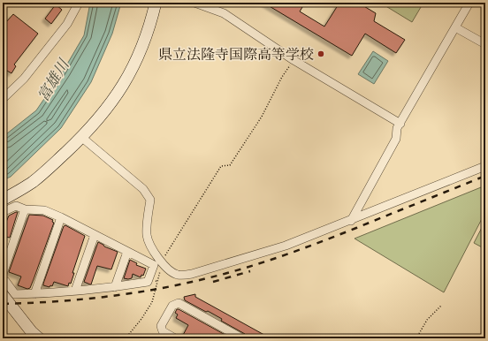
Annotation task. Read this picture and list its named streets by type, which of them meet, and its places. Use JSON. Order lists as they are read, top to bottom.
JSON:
{
  "water": ["富雄川"],
  "places": ["県立法隆寺国際高等学校"]
}
